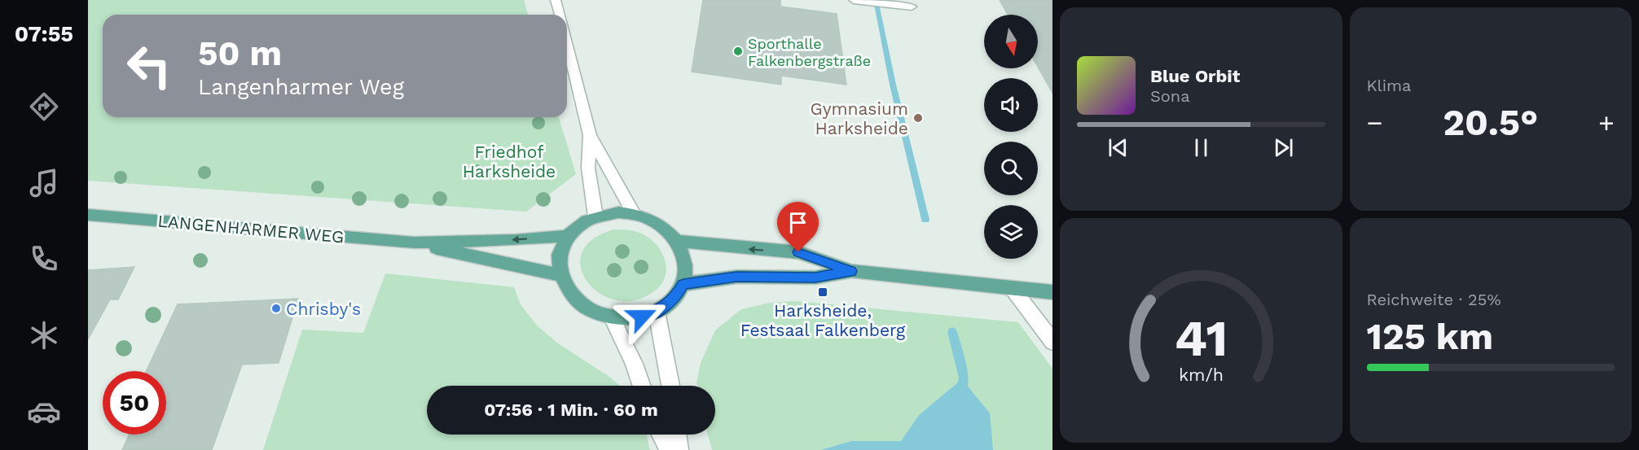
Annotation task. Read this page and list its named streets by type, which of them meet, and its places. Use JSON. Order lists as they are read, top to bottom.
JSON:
{
  "streets": {
    "main road": ["LANGENHARMER WEG"]
  },
  "parks": ["Friedhof Harksheide"],
  "places": {
    "other": ["Sporthalle Falkenbergstraße", "Gymnasium Harksheide", "Chrisby's"],
    "transit": ["Harksheide, Festsaal Falkenberg"]
  },
  "north": "bottom",
  "page": {
    "tabs": "07:55",
    "tile": [
      "Klima",
      ["Reichweite · 25%", "125 km"]
    ],
    "turn": ["50 m", "Langenharmer Weg"],
    "song": ["Blue Orbit", "Sona"],
    "heat": ["−", "20.5°", "+"],
    "limit": "50",
    "trip": "07:56 · 1 Min. · 60 m",
    "gauge": ["41", "km/h"]
  }
}
